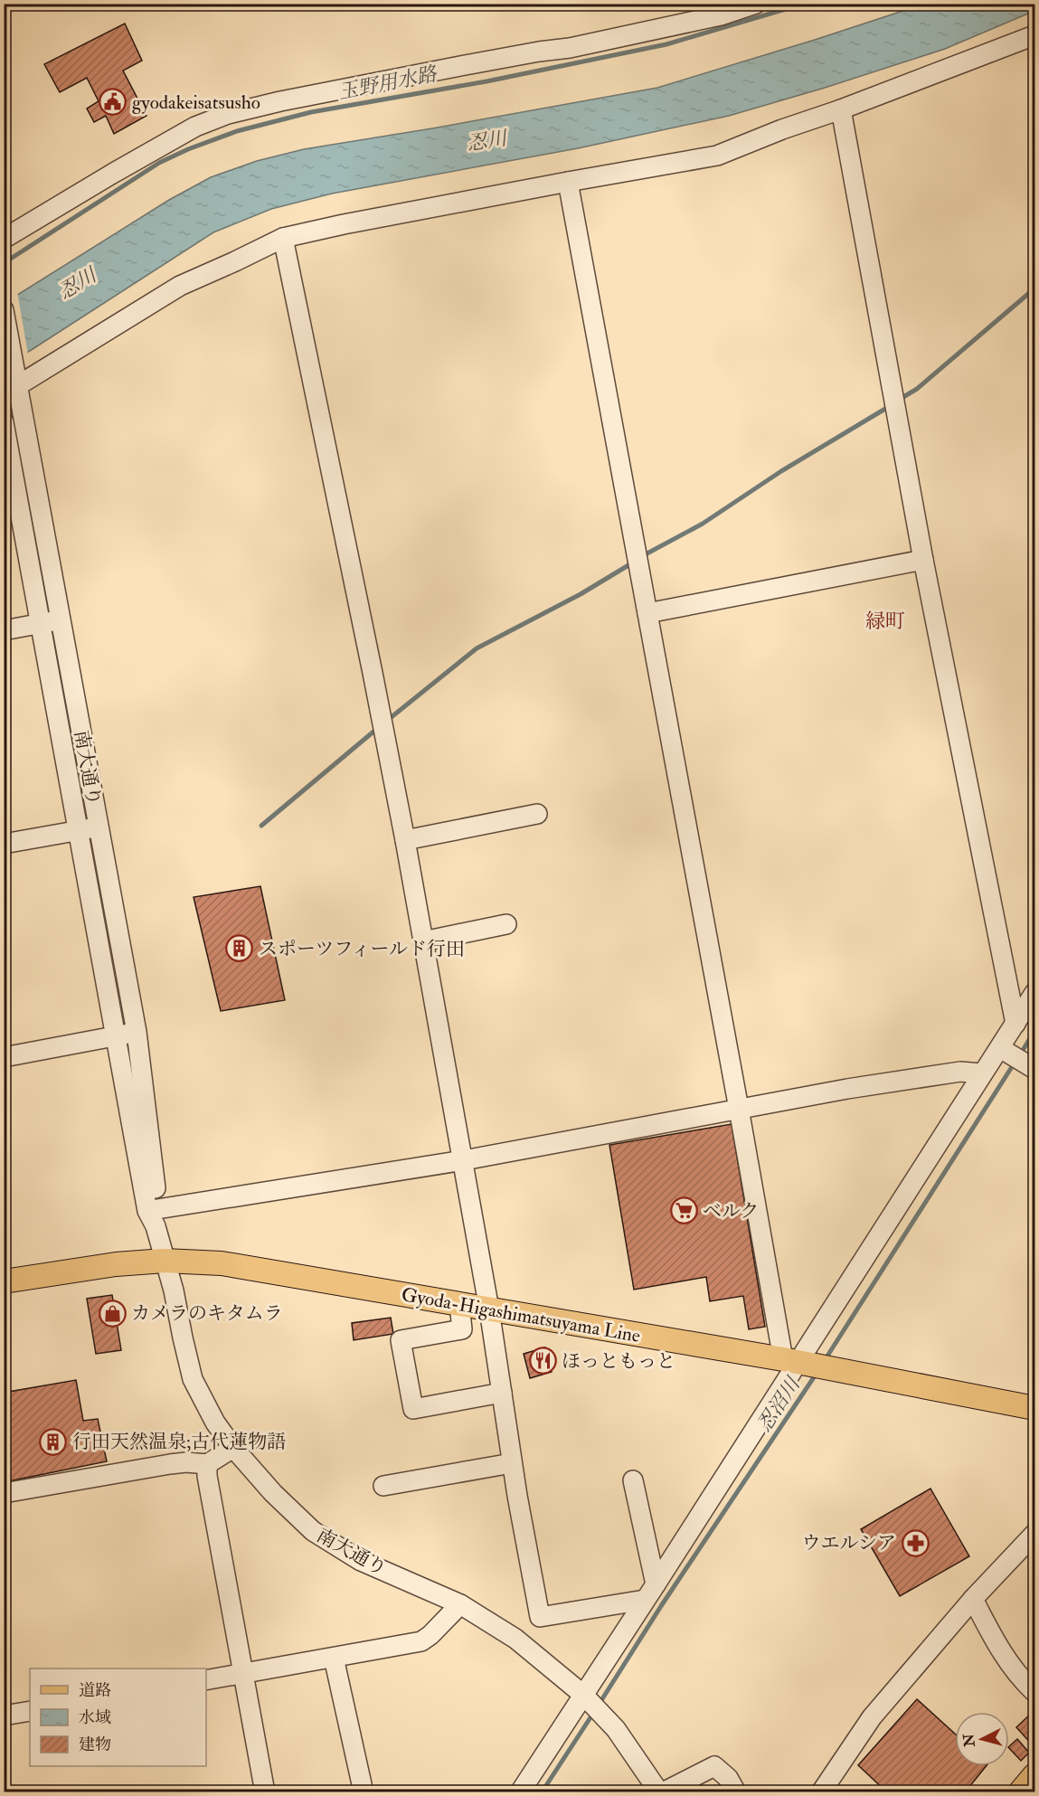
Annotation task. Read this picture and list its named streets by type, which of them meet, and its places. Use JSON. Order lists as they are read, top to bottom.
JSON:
{
  "streets": {
    "main road": ["Gyoda-Higashimatsuyama Line"],
    "street": ["南大通り"]
  },
  "crossings": [
    ["南大通り", "Gyoda-Higashimatsuyama Line"]
  ],
  "districts": ["緑町"],
  "water": ["玉野用水路", "忍川", "忍沼川"],
  "places": {
    "public building": ["gyodakeisatsusho"],
    "building": ["スポーツフィールド行田", "行田天然温泉;古代蓮物語"],
    "supermarket": ["ベルク"],
    "shop": ["カメラのキタムラ"],
    "restaurant": ["ほっともっと"],
    "pharmacy": ["ウエルシア"]
  },
  "legend": ["道路", "水域", "建物"],
  "north": "left"
}
